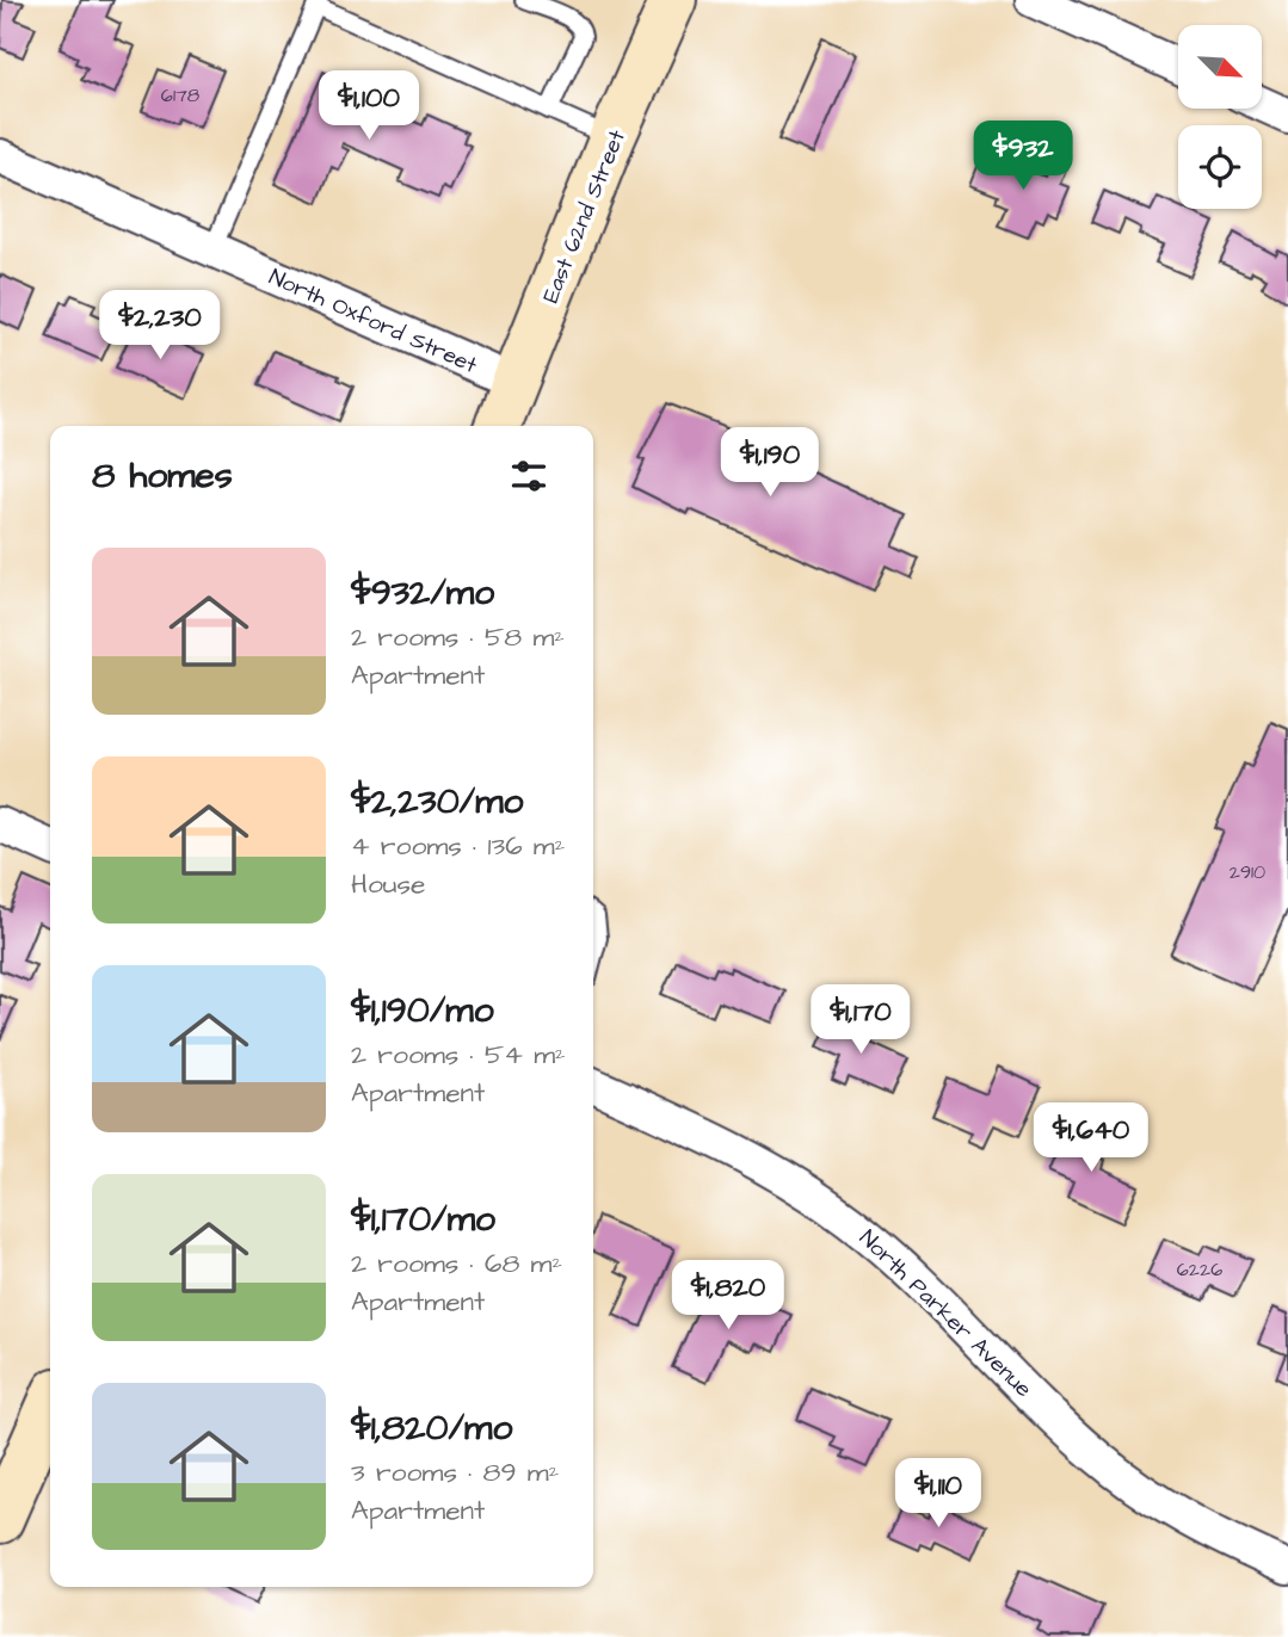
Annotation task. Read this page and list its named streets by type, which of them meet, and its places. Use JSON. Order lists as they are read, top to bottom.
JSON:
{
  "streets": {
    "street": ["East 62nd Street", "North Oxford Street", "North Parker Avenue"]
  },
  "crossings": [
    ["East 62nd Street", "North Oxford Street"]
  ],
  "house_numbers": ["6178", "2910", "6226"],
  "north": "bottom right",
  "page": {
    "price": [
      "$1,100",
      "$932",
      "$2,230",
      "$1,190",
      "$1,170",
      "$1,640",
      "$1,820",
      "$1,110"
    ],
    "heading": "8 homes",
    "list": [
      {
        "name": "$932/mo",
        "note": "2 rooms · 58 m² · Apartment"
      },
      {
        "name": "$2,230/mo",
        "note": "4 rooms · 136 m² · House"
      },
      {
        "name": "$1,190/mo",
        "note": "2 rooms · 54 m² · Apartment"
      },
      {
        "name": "$1,170/mo",
        "note": "2 rooms · 68 m² · Apartment"
      },
      {
        "name": "$1,820/mo",
        "note": "3 rooms · 89 m² · Apartment"
      }
    ]
  }
}
